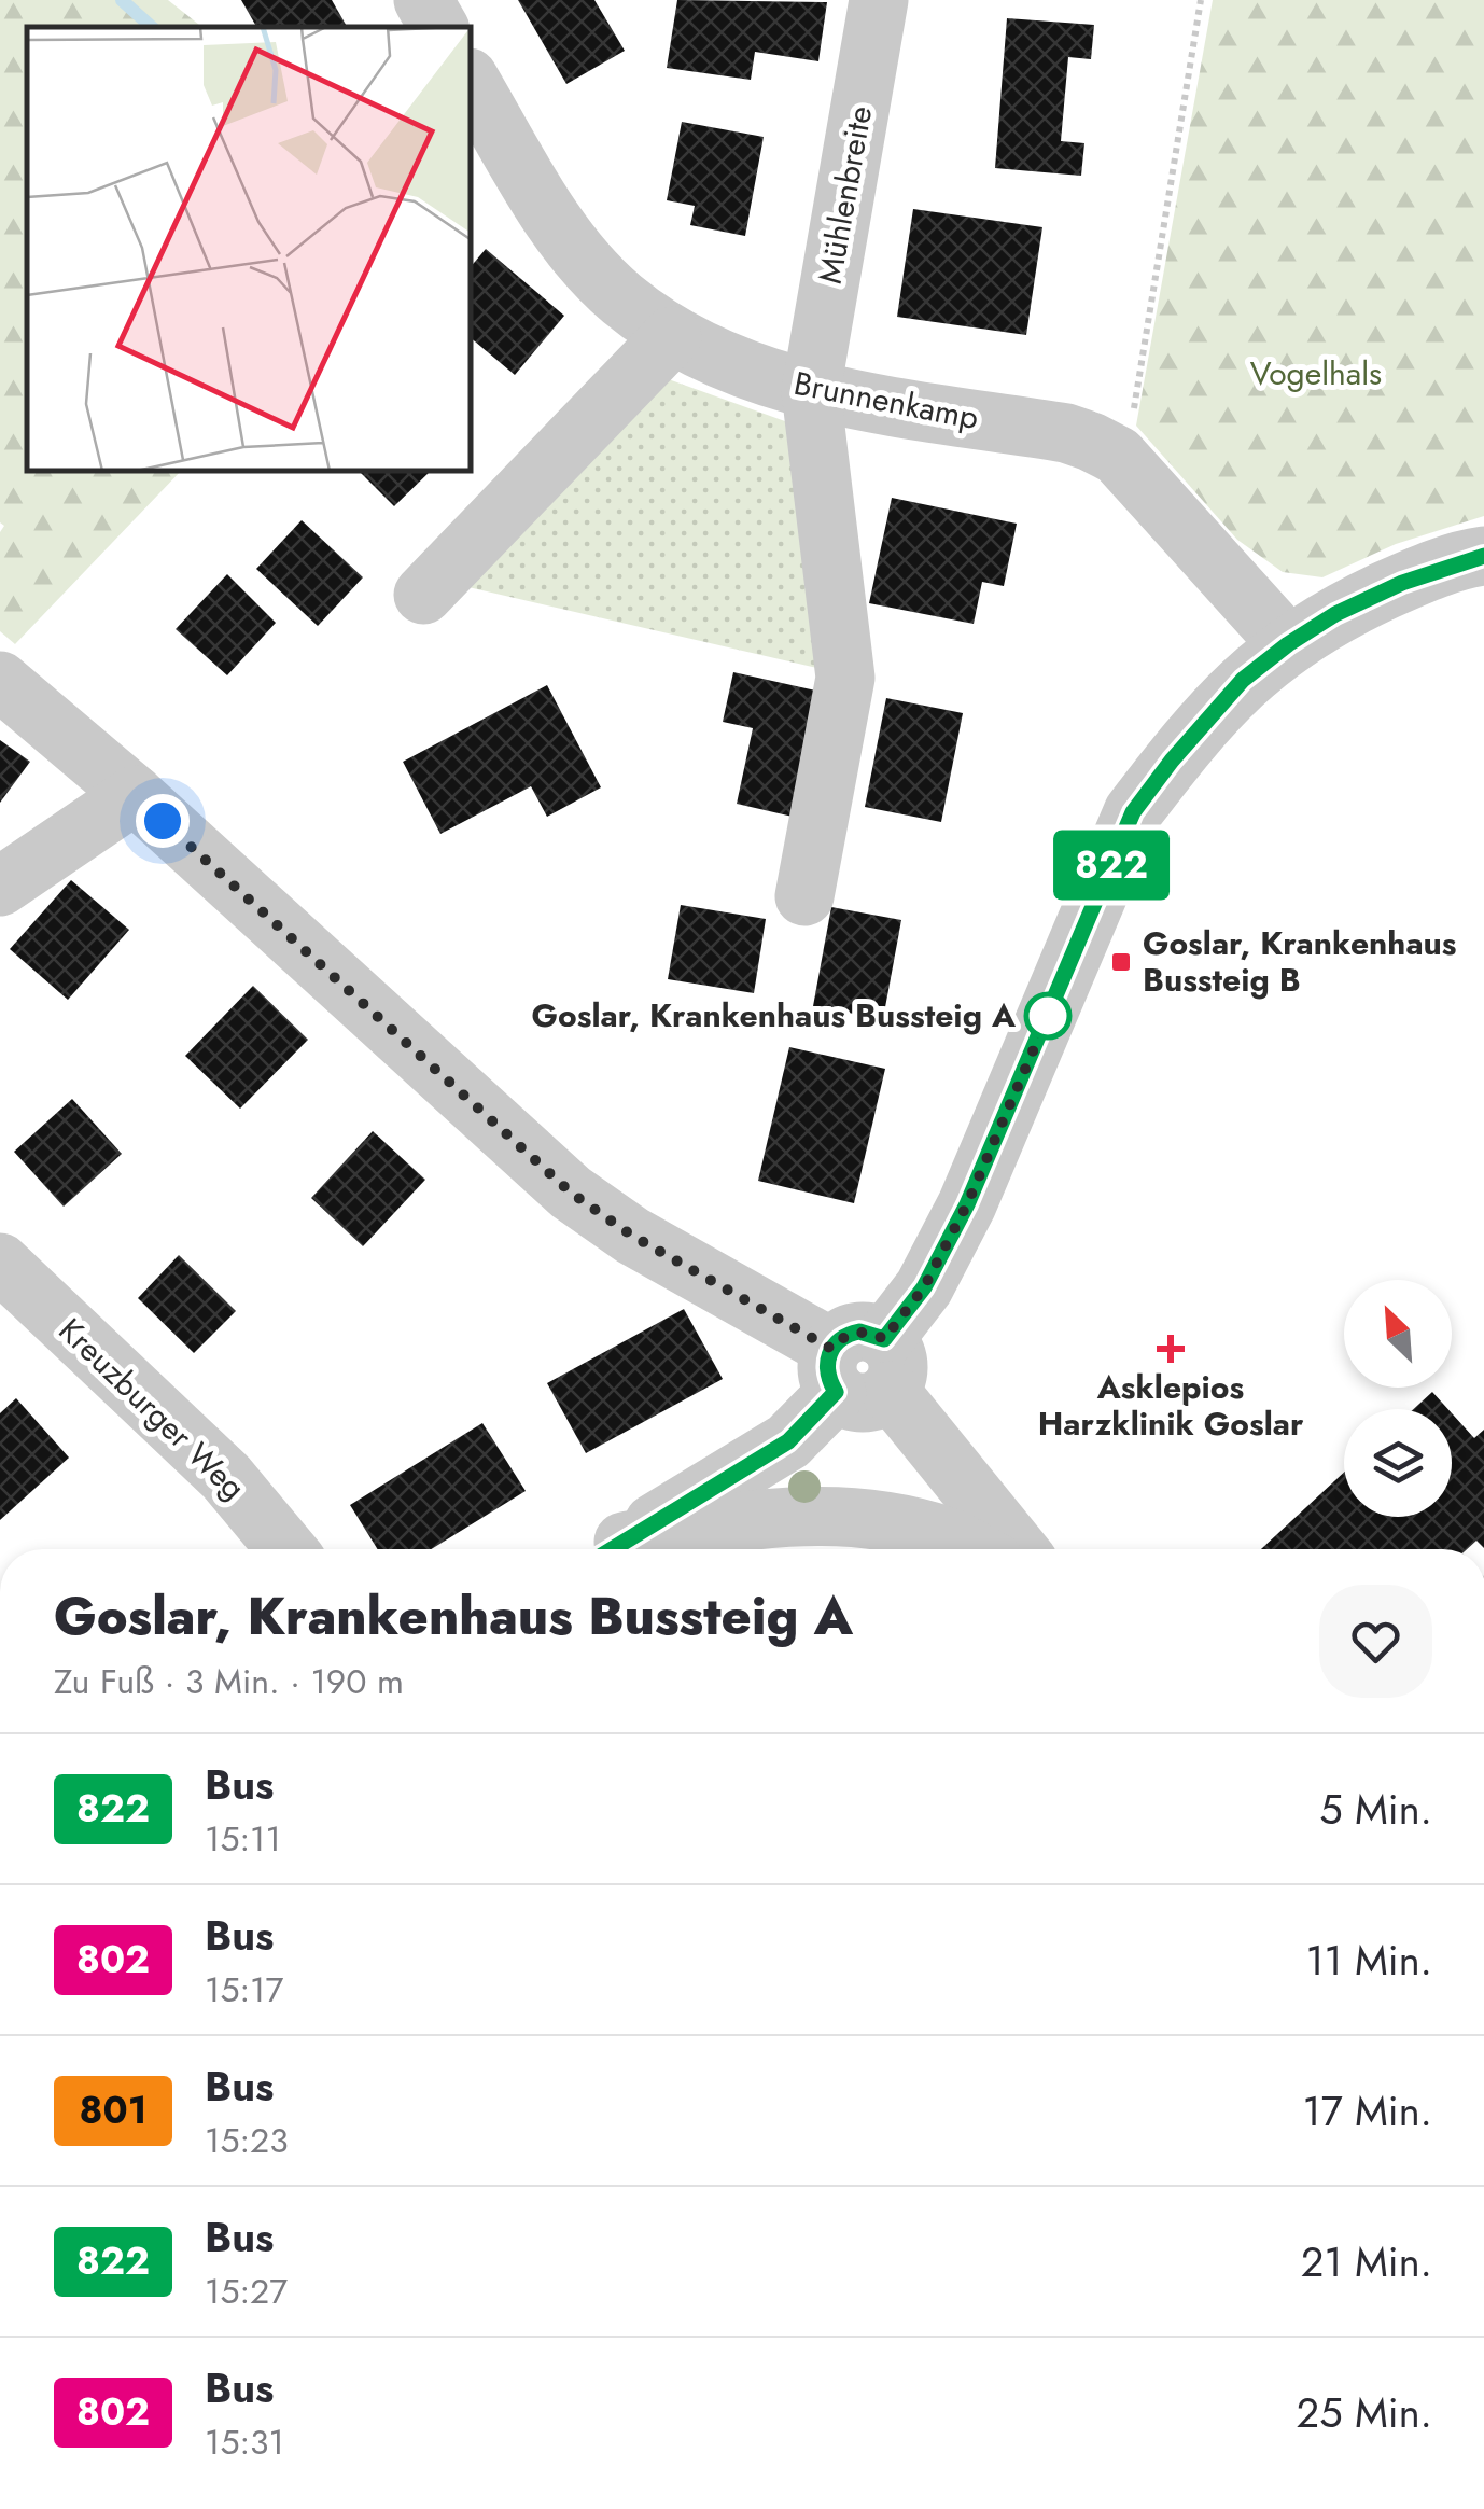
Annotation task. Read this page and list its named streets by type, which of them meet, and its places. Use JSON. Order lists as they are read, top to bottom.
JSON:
{
  "streets": {
    "street": ["Mühlenbreite", "Brunnenkamp", "Kreuzburger Weg"]
  },
  "crossings": [
    ["Mühlenbreite", "Brunnenkamp"]
  ],
  "parks": ["Vogelhals"],
  "places": {
    "transit": ["Goslar, Krankenhaus Bussteig B"],
    "other": ["Goslar, Krankenhaus Bussteig A"],
    "health": ["Asklepios Harzklinik Goslar"]
  },
  "lines": ["bus line 822"],
  "north": "top left",
  "page": {
    "on_map": "822",
    "heading": ["Goslar, Krankenhaus Bussteig A", "Zu Fuß · 3 Min. · 190 m"],
    "list": [
      {
        "mark": "822",
        "name": "Bus",
        "note": "15:11",
        "value": "5 Min."
      },
      {
        "mark": "802",
        "name": "Bus",
        "note": "15:17",
        "value": "11 Min."
      },
      {
        "mark": "801",
        "name": "Bus",
        "note": "15:23",
        "value": "17 Min."
      },
      {
        "mark": "822",
        "name": "Bus",
        "note": "15:27",
        "value": "21 Min."
      },
      {
        "mark": "802",
        "name": "Bus",
        "note": "15:31",
        "value": "25 Min."
      }
    ]
  }
}
